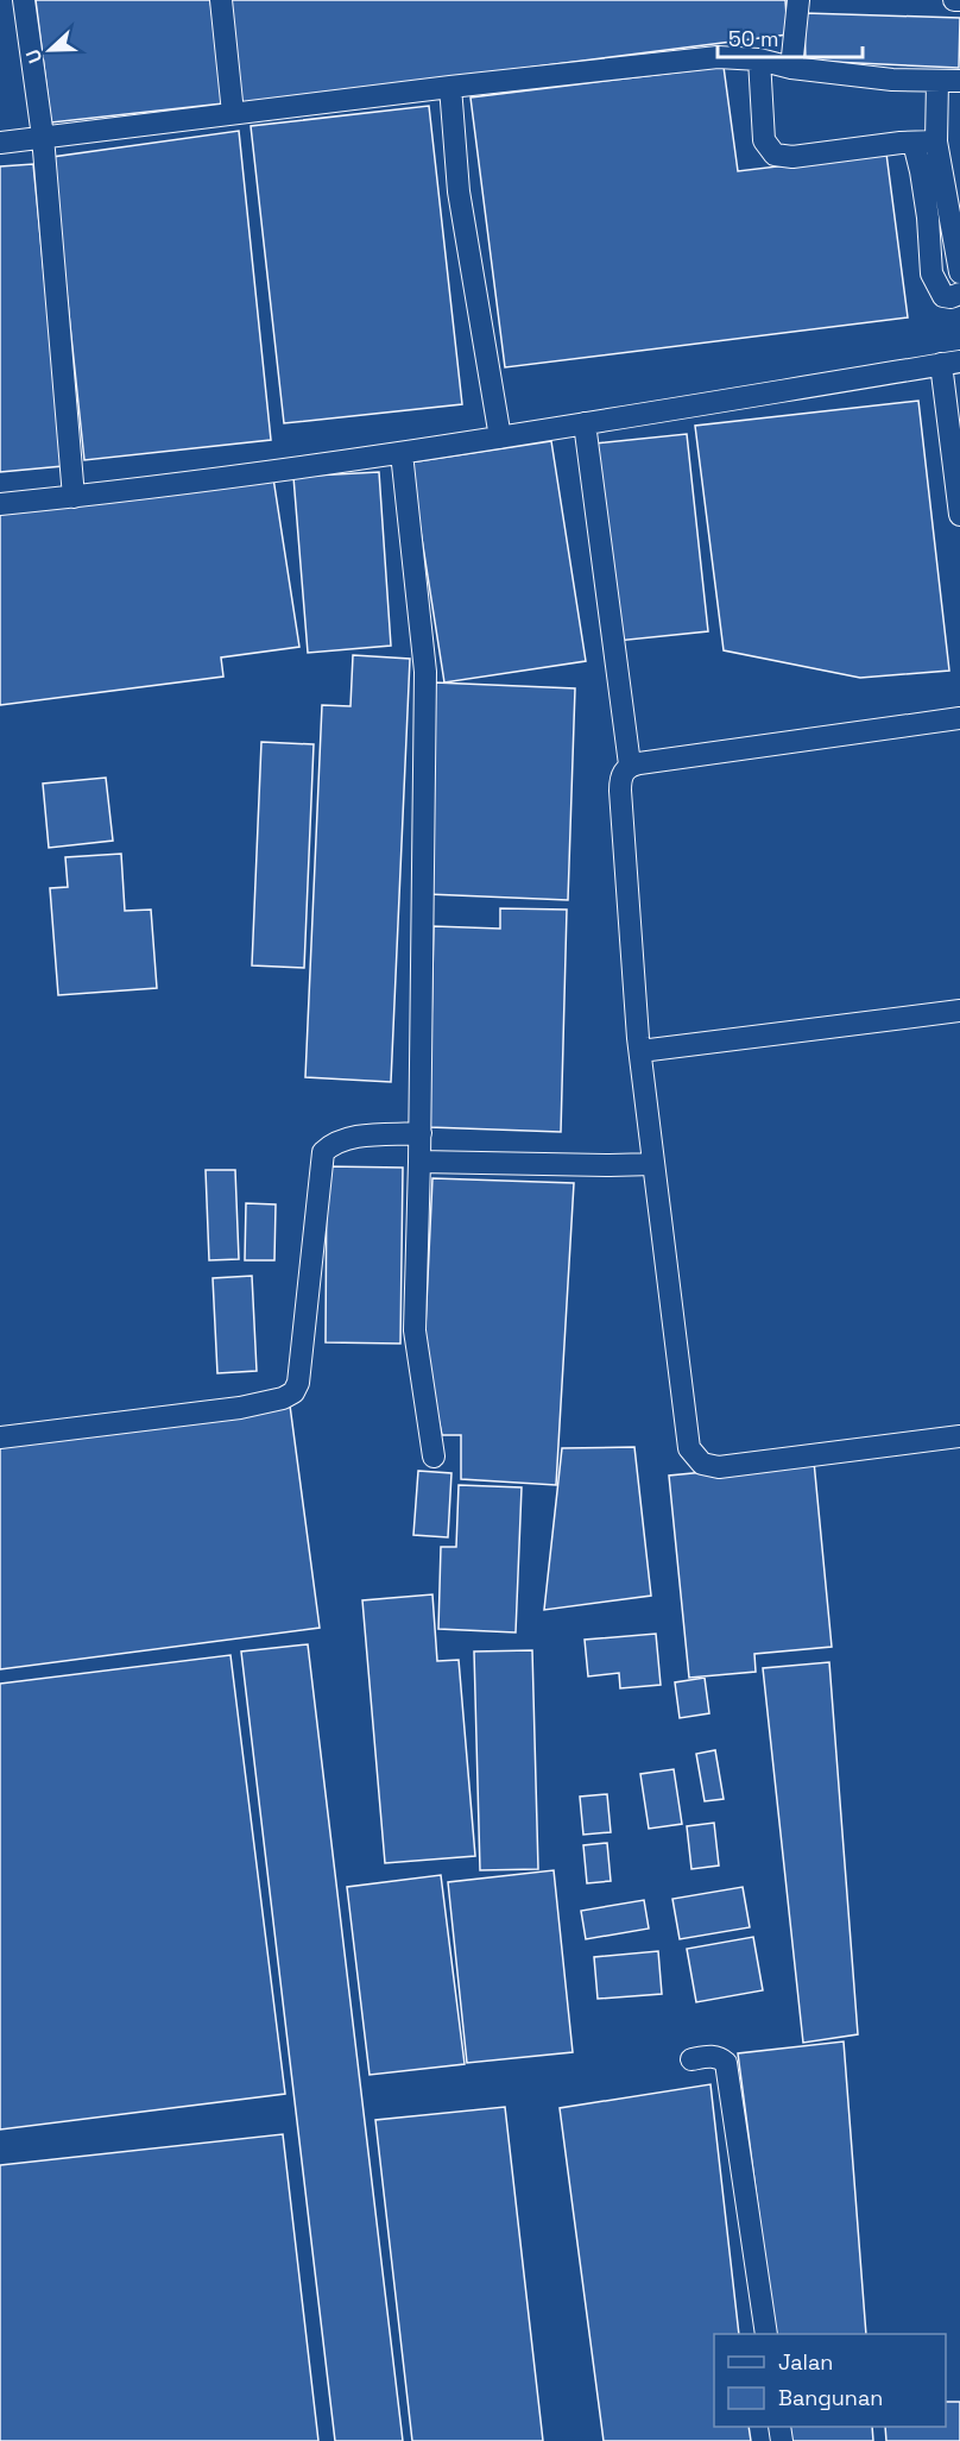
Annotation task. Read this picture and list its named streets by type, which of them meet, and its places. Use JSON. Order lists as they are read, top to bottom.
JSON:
{
  "legend": ["Jalan", "Bangunan"],
  "scale_bar": "50 m",
  "north": "left"
}
